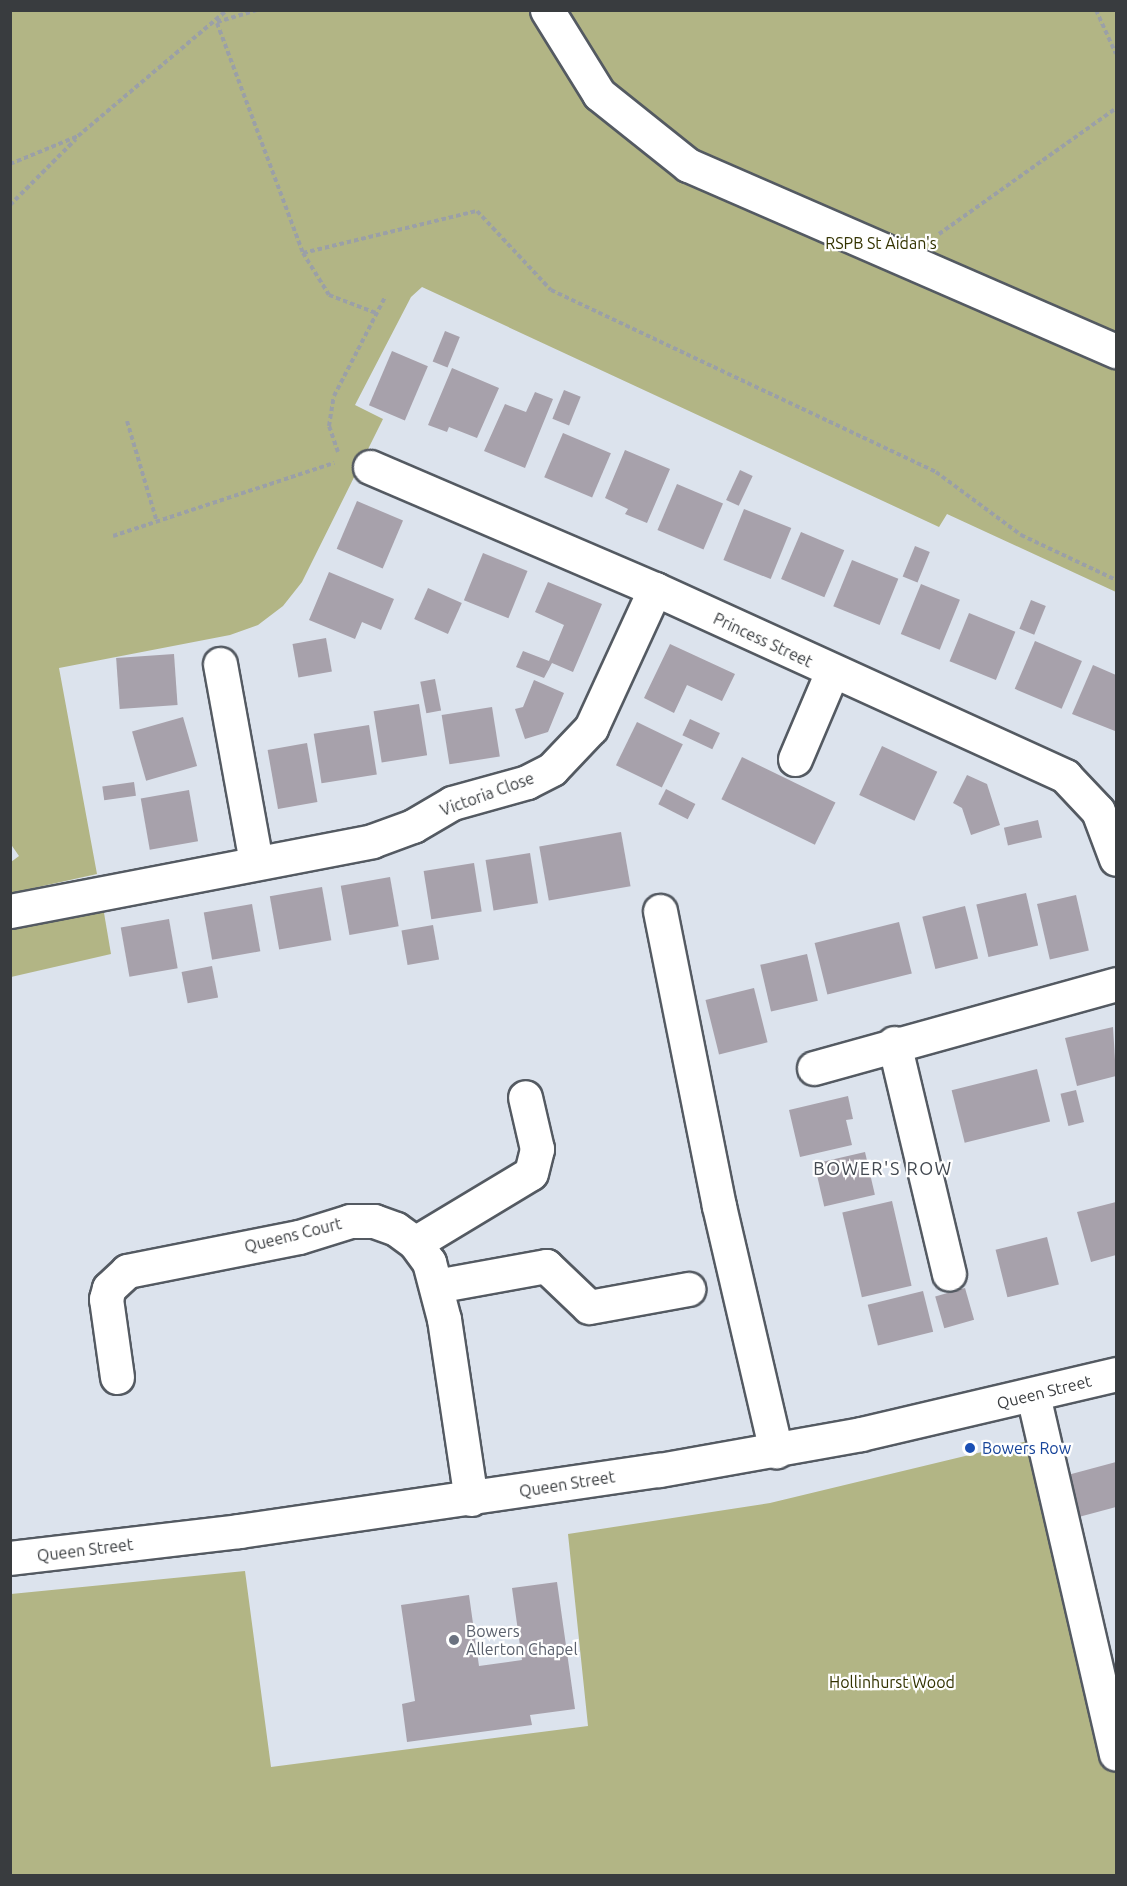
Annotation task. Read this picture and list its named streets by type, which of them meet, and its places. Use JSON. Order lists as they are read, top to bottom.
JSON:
{
  "streets": {
    "street": [
      "Princess Street",
      "Victoria Close",
      "Queens Court",
      "Queen Street"
    ]
  },
  "crossings": [
    ["Princess Street", "Victoria Close"],
    ["Queens Court", "Queen Street"]
  ],
  "districts": ["BOWER'S ROW"],
  "parks": ["RSPB St Aidan's", "Hollinhurst Wood"],
  "places": ["Bowers Row", "Bowers Allerton Chapel"]
}
